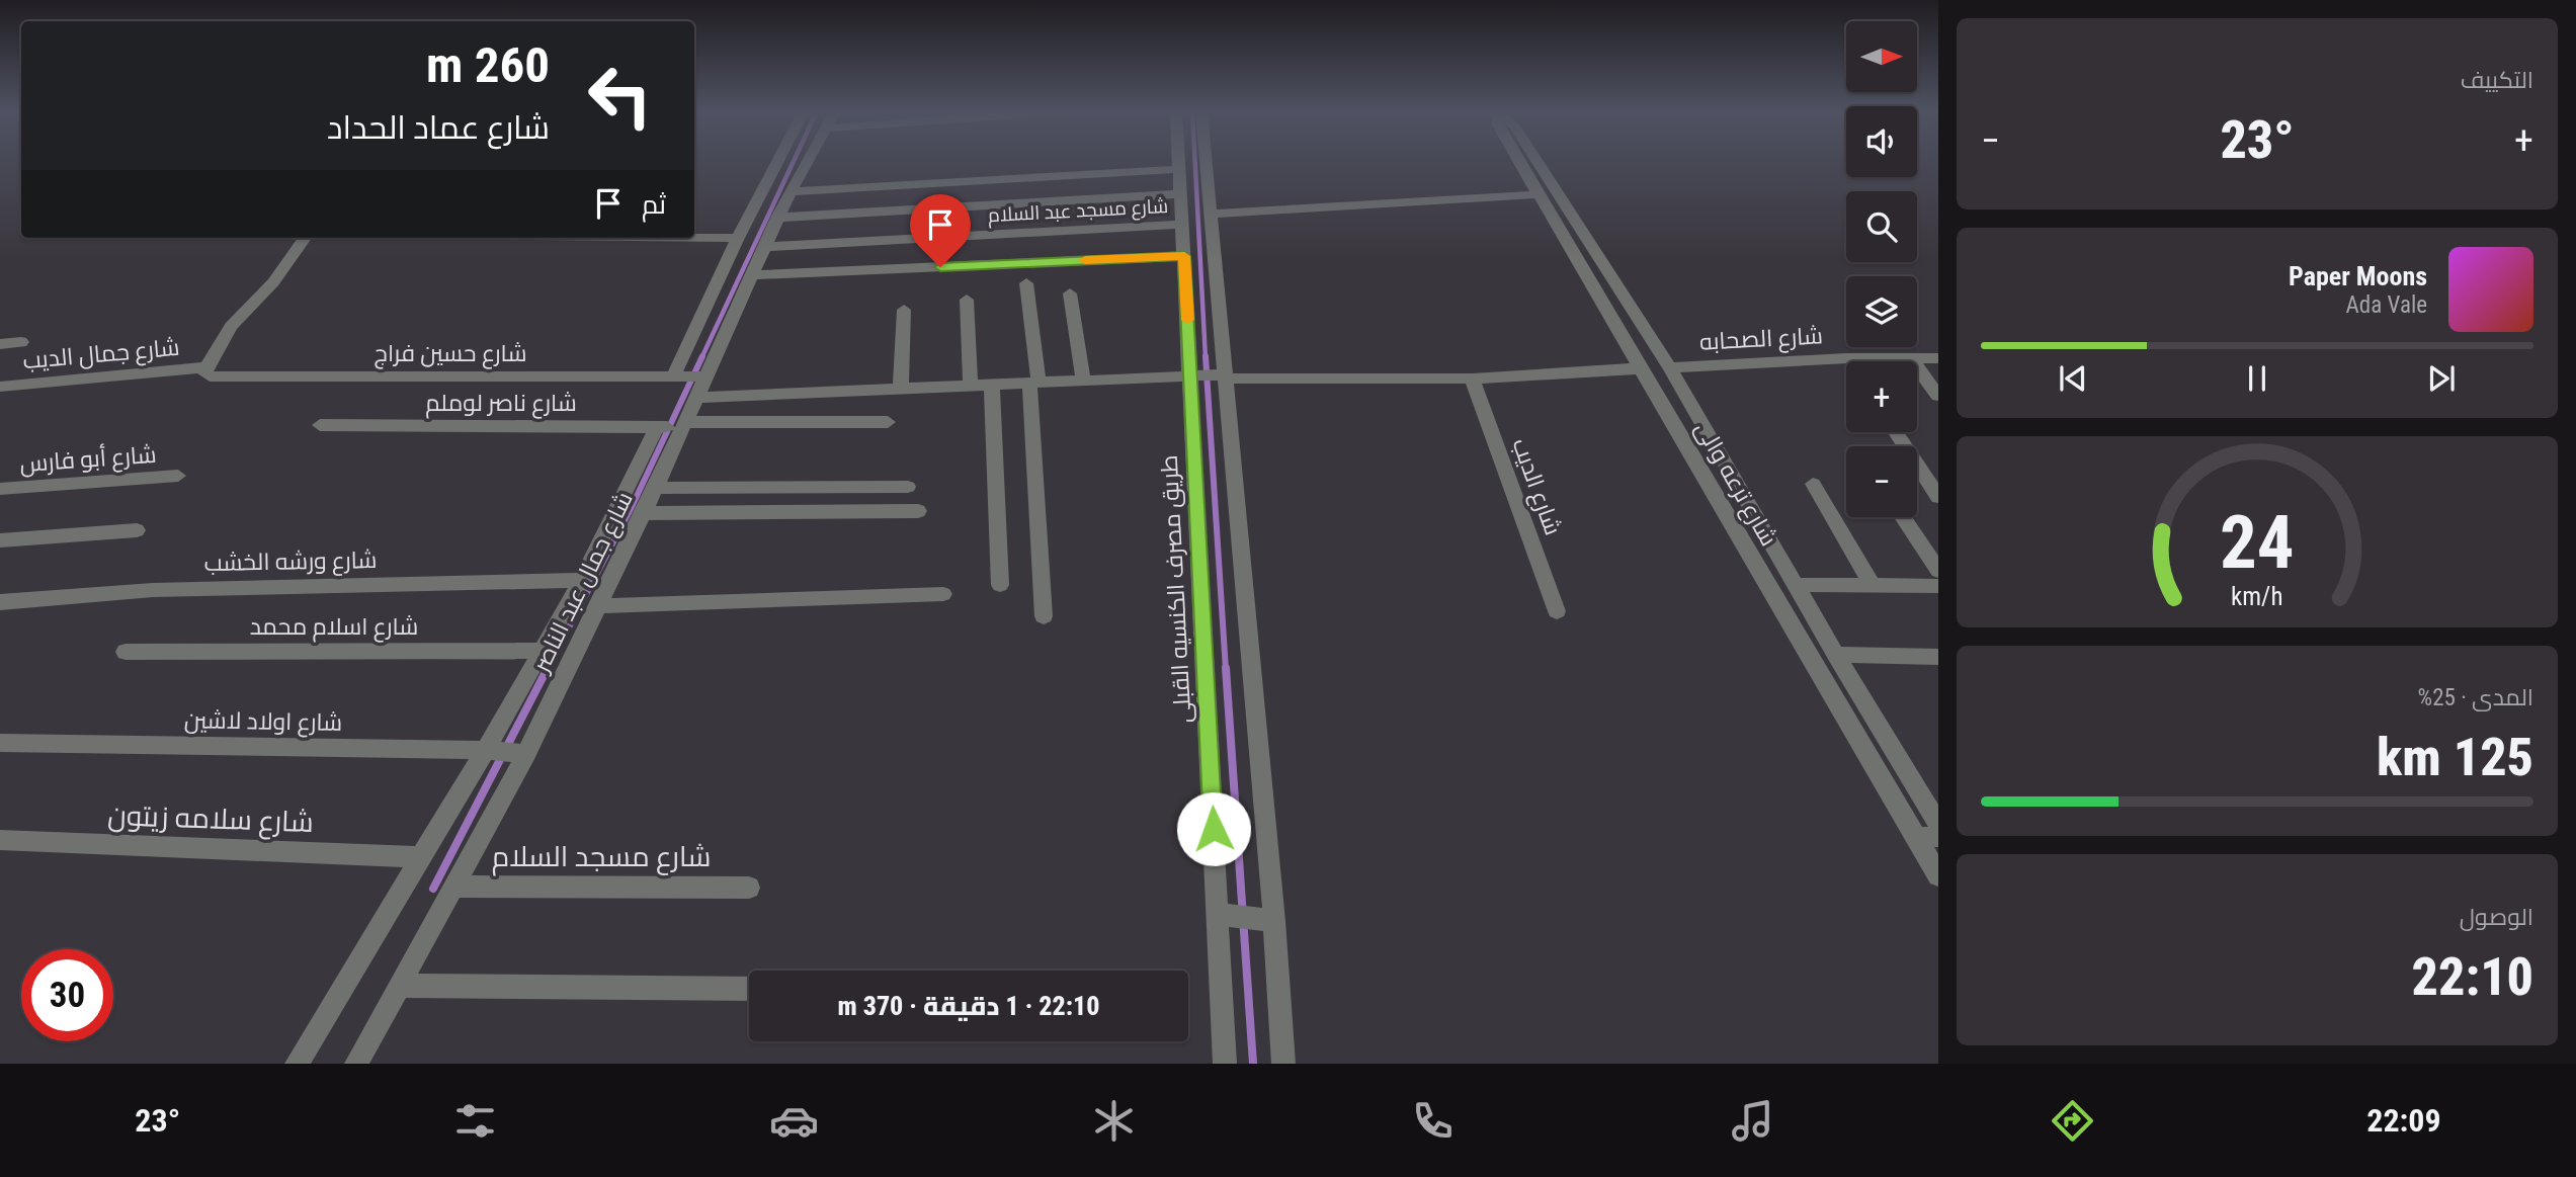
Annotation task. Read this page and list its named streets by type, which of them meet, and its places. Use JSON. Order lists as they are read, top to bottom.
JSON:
{
  "streets": {
    "street": [
      "شارع مسجد عبد السلام",
      "شارع الصحابه",
      "شارع حسين فراج",
      "شارع جمال الديب",
      "شارع ناصر لوملم",
      "شارع أبو فارس",
      "شارع ترعه والى",
      "شارع الديب",
      "شارع ورشه الخشب",
      "شارع جمال عبد الناصر",
      "طريق مصرف الكنسيه القبلى",
      "شارع اسلام محمد",
      "شارع اولاد لاشين",
      "شارع سلامه زيتون",
      "شارع مسجد السلام"
    ]
  },
  "crossings": [
    ["شارع مسجد عبد السلام", "شارع جمال عبد الناصر"],
    ["شارع مسجد عبد السلام", "طريق مصرف الكنسيه القبلى"],
    ["شارع الصحابه", "شارع ترعه والى"],
    ["شارع حسين فراج", "شارع جمال الديب"],
    ["شارع حسين فراج", "شارع جمال عبد الناصر"],
    ["شارع ناصر لوملم", "شارع جمال عبد الناصر"],
    ["شارع ورشه الخشب", "شارع جمال عبد الناصر"],
    ["شارع جمال عبد الناصر", "شارع اسلام محمد"],
    ["شارع جمال عبد الناصر", "شارع اولاد لاشين"],
    ["شارع جمال عبد الناصر", "شارع سلامه زيتون"],
    ["شارع جمال عبد الناصر", "شارع مسجد السلام"]
  ],
  "north": "right",
  "page": {
    "tile": [
      "التكييف",
      ["المدى · 25%", "125 km"],
      ["الوصول", "22:10"]
    ],
    "map_buttons": ["+", "−"],
    "turn": ["260 m", "شارع عماد الحداد"],
    "heat": ["−", "23°", "+"],
    "then": "ثم",
    "song": ["Paper Moons", "Ada Vale"],
    "limit": "30",
    "trip": "22:10 · 1 دقيقة · 370 m",
    "tabs": ["22:09", "23°"],
    "gauge": ["24", "km/h"]
  }
}
